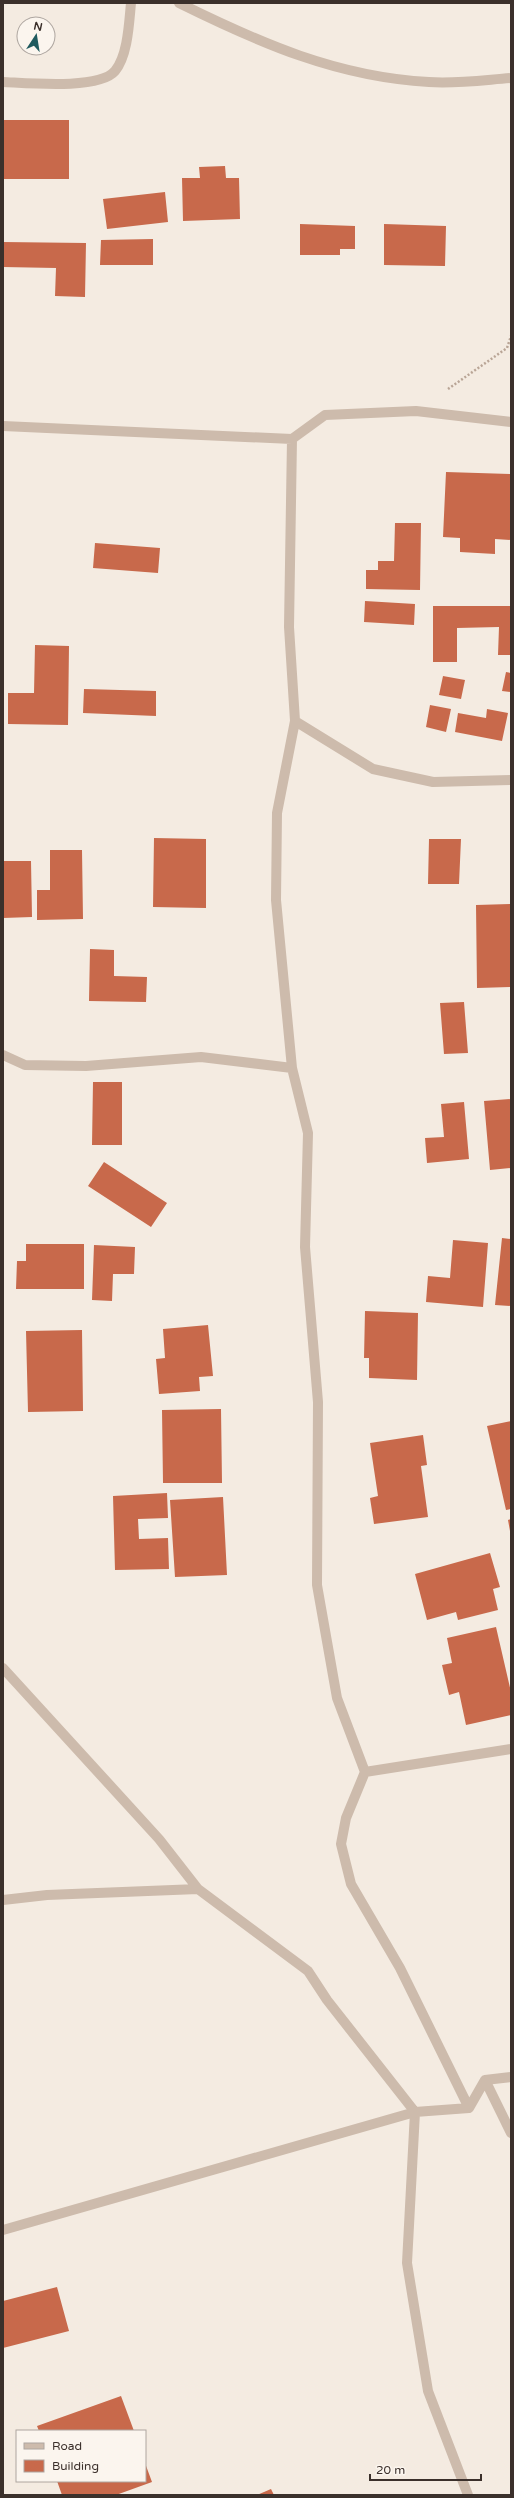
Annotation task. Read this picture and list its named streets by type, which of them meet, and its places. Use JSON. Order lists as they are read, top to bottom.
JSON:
{
  "legend": ["Road", "Building"],
  "scale_bar": "20 m",
  "north": "top"
}
